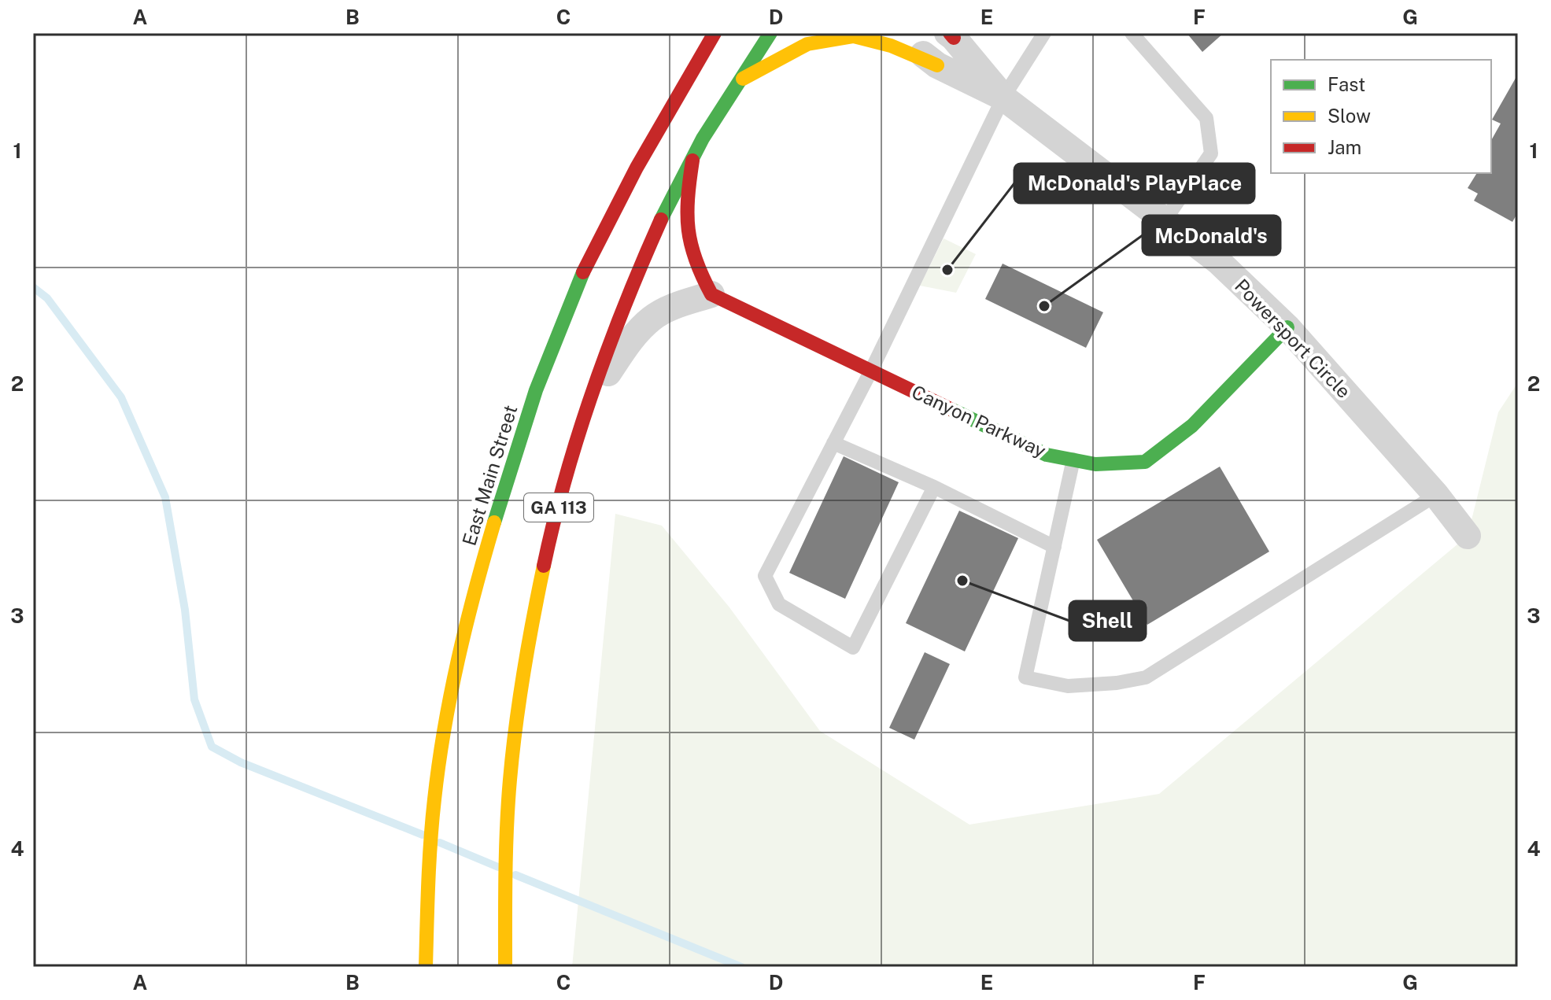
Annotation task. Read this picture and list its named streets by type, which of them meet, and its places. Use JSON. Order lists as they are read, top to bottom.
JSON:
{
  "streets": {
    "main road": ["Canyon Parkway", "East Main Street", "GA 113"],
    "street": ["Powersport Circle"]
  },
  "crossings": [
    ["Powersport Circle", "Canyon Parkway"]
  ],
  "places": ["McDonald's PlayPlace", "McDonald's", "Shell"],
  "legend": ["Fast", "Slow", "Jam"],
  "grid": {
    "columns": [
      "A",
      "B",
      "C",
      "D",
      "E",
      "F",
      "G"
    ],
    "rows": [
      "1",
      "2",
      "3",
      "4"
    ]
  }
}
